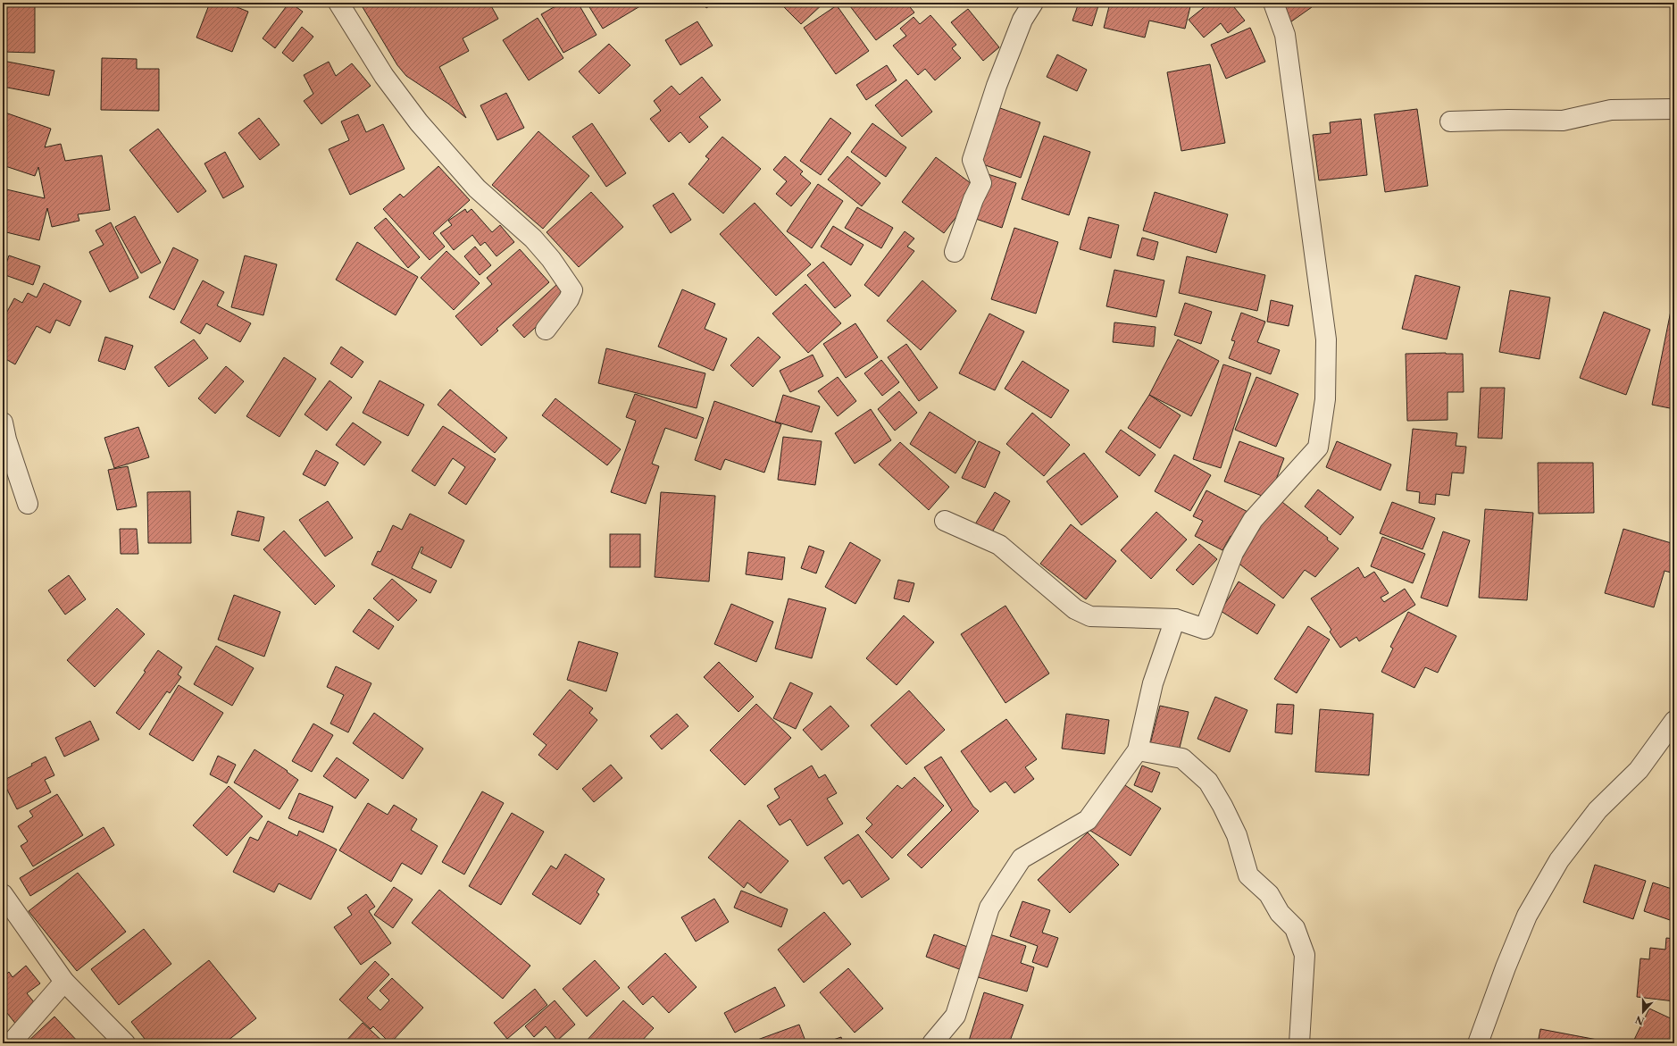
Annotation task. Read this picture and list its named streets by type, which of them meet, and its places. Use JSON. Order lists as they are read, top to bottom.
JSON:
{
  "north": "bottom"
}
